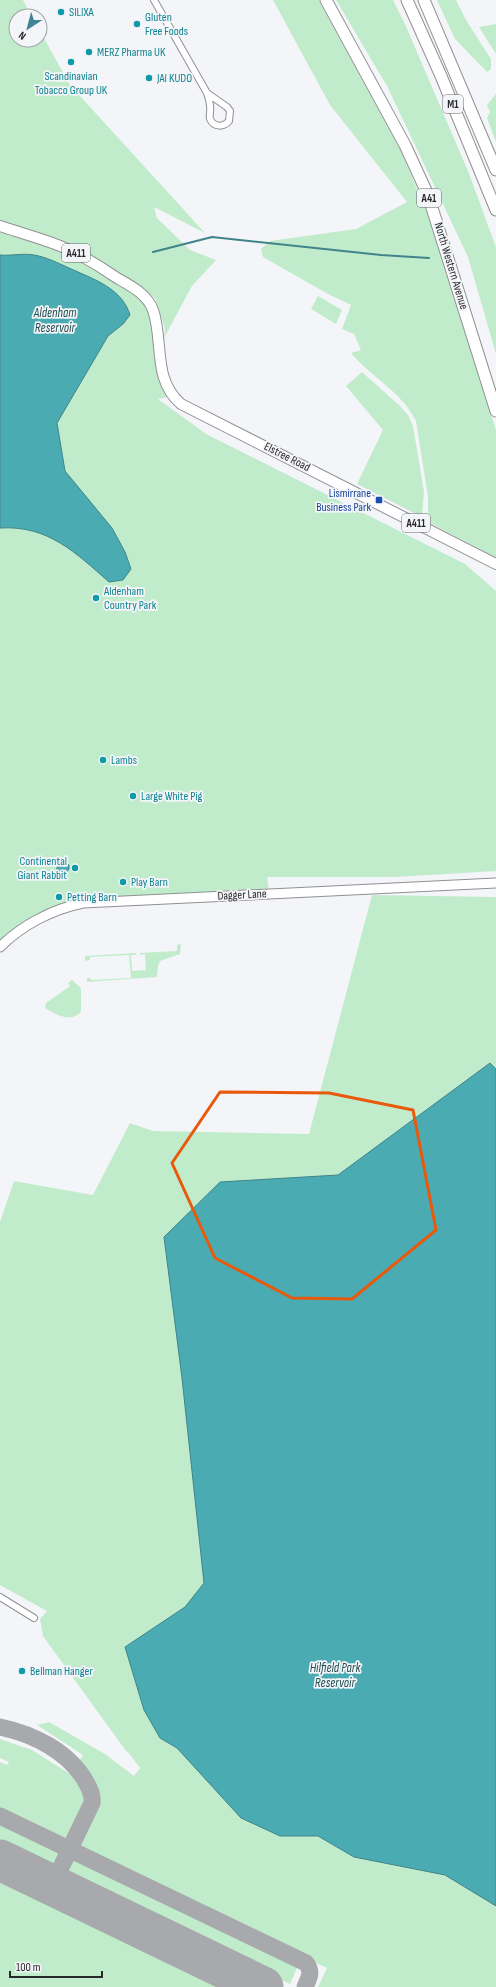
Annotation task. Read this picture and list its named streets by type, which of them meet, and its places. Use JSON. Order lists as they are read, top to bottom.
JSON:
{
  "streets": {
    "highway": ["M1", "A41", "North Western Avenue"],
    "main road": ["A411", "Elstree Road"],
    "street": ["Dagger Lane"]
  },
  "water": ["Aldenham Reservoir", "Hilfield Park Reservoir"],
  "places": {
    "other": [
      "SILIXA",
      "Gluten Free Foods",
      "MERZ Pharma UK",
      "Scandinavian Tobacco Group UK",
      "JAI KUDO",
      "Aldenham Country Park",
      "Lambs",
      "Large White Pig",
      "Continental Giant Rabbit",
      "Play Barn",
      "Petting Barn",
      "Bellman Hanger"
    ],
    "transit": ["Lismirrane Business Park"]
  },
  "scale_bar": "100 m",
  "north": "bottom left"
}
